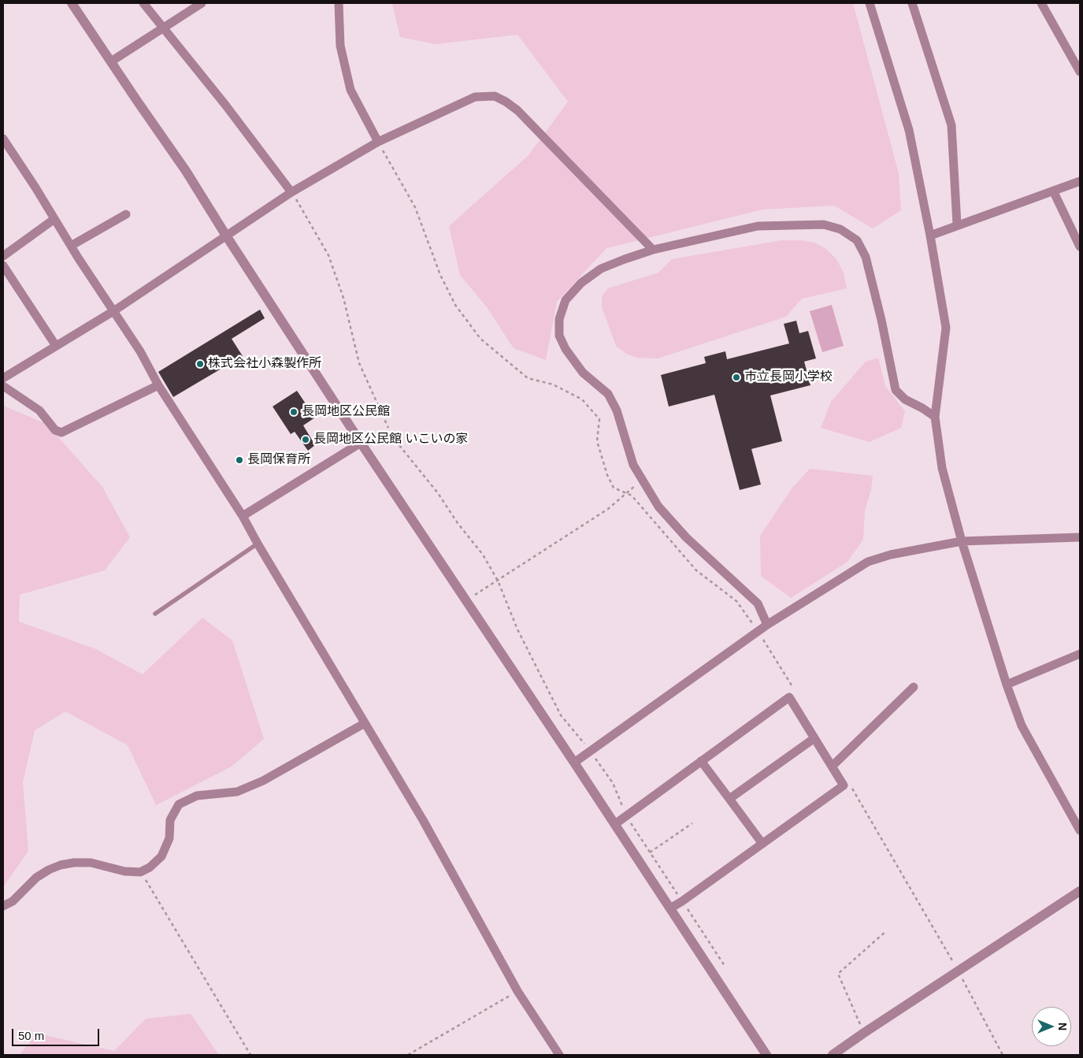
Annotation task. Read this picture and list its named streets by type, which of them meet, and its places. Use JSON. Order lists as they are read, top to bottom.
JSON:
{
  "places": [
    "株式会社小森製作所",
    "市立長岡小学校",
    "長岡地区公民館",
    "長岡地区公民館 いこいの家",
    "長岡保育所"
  ],
  "scale_bar": "50 m",
  "north": "right"
}
